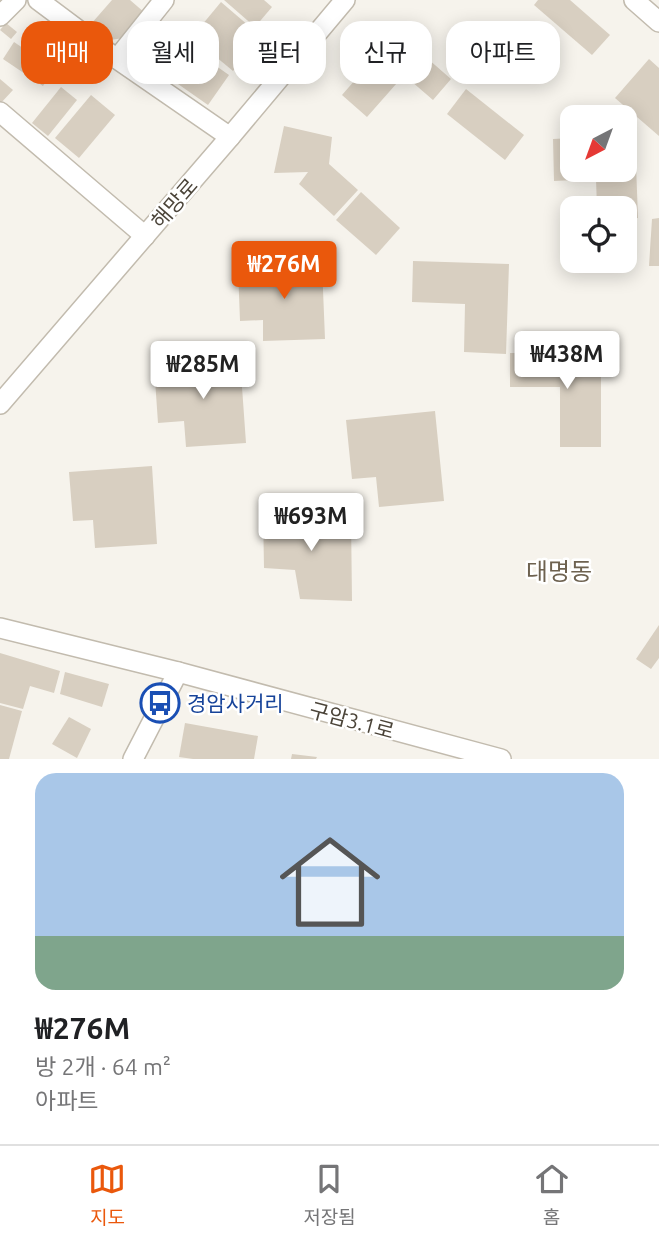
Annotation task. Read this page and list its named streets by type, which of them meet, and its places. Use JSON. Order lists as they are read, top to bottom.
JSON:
{
  "streets": {
    "street": ["해망로", "구암3.1로"]
  },
  "districts": ["대명동"],
  "places": {
    "bus stop": ["경암사거리"]
  },
  "north": "bottom left",
  "page": {
    "chip": [
      "매매",
      "월세",
      "필터",
      "신규",
      "아파트"
    ],
    "price": [
      "₩276M",
      "₩438M",
      "₩285M",
      "₩693M"
    ],
    "list": [
      {
        "name": "₩276M",
        "note": "방 2개 · 64 m² · 아파트"
      }
    ],
    "tabs": ["지도", "저장됨", "홈"]
  }
}
